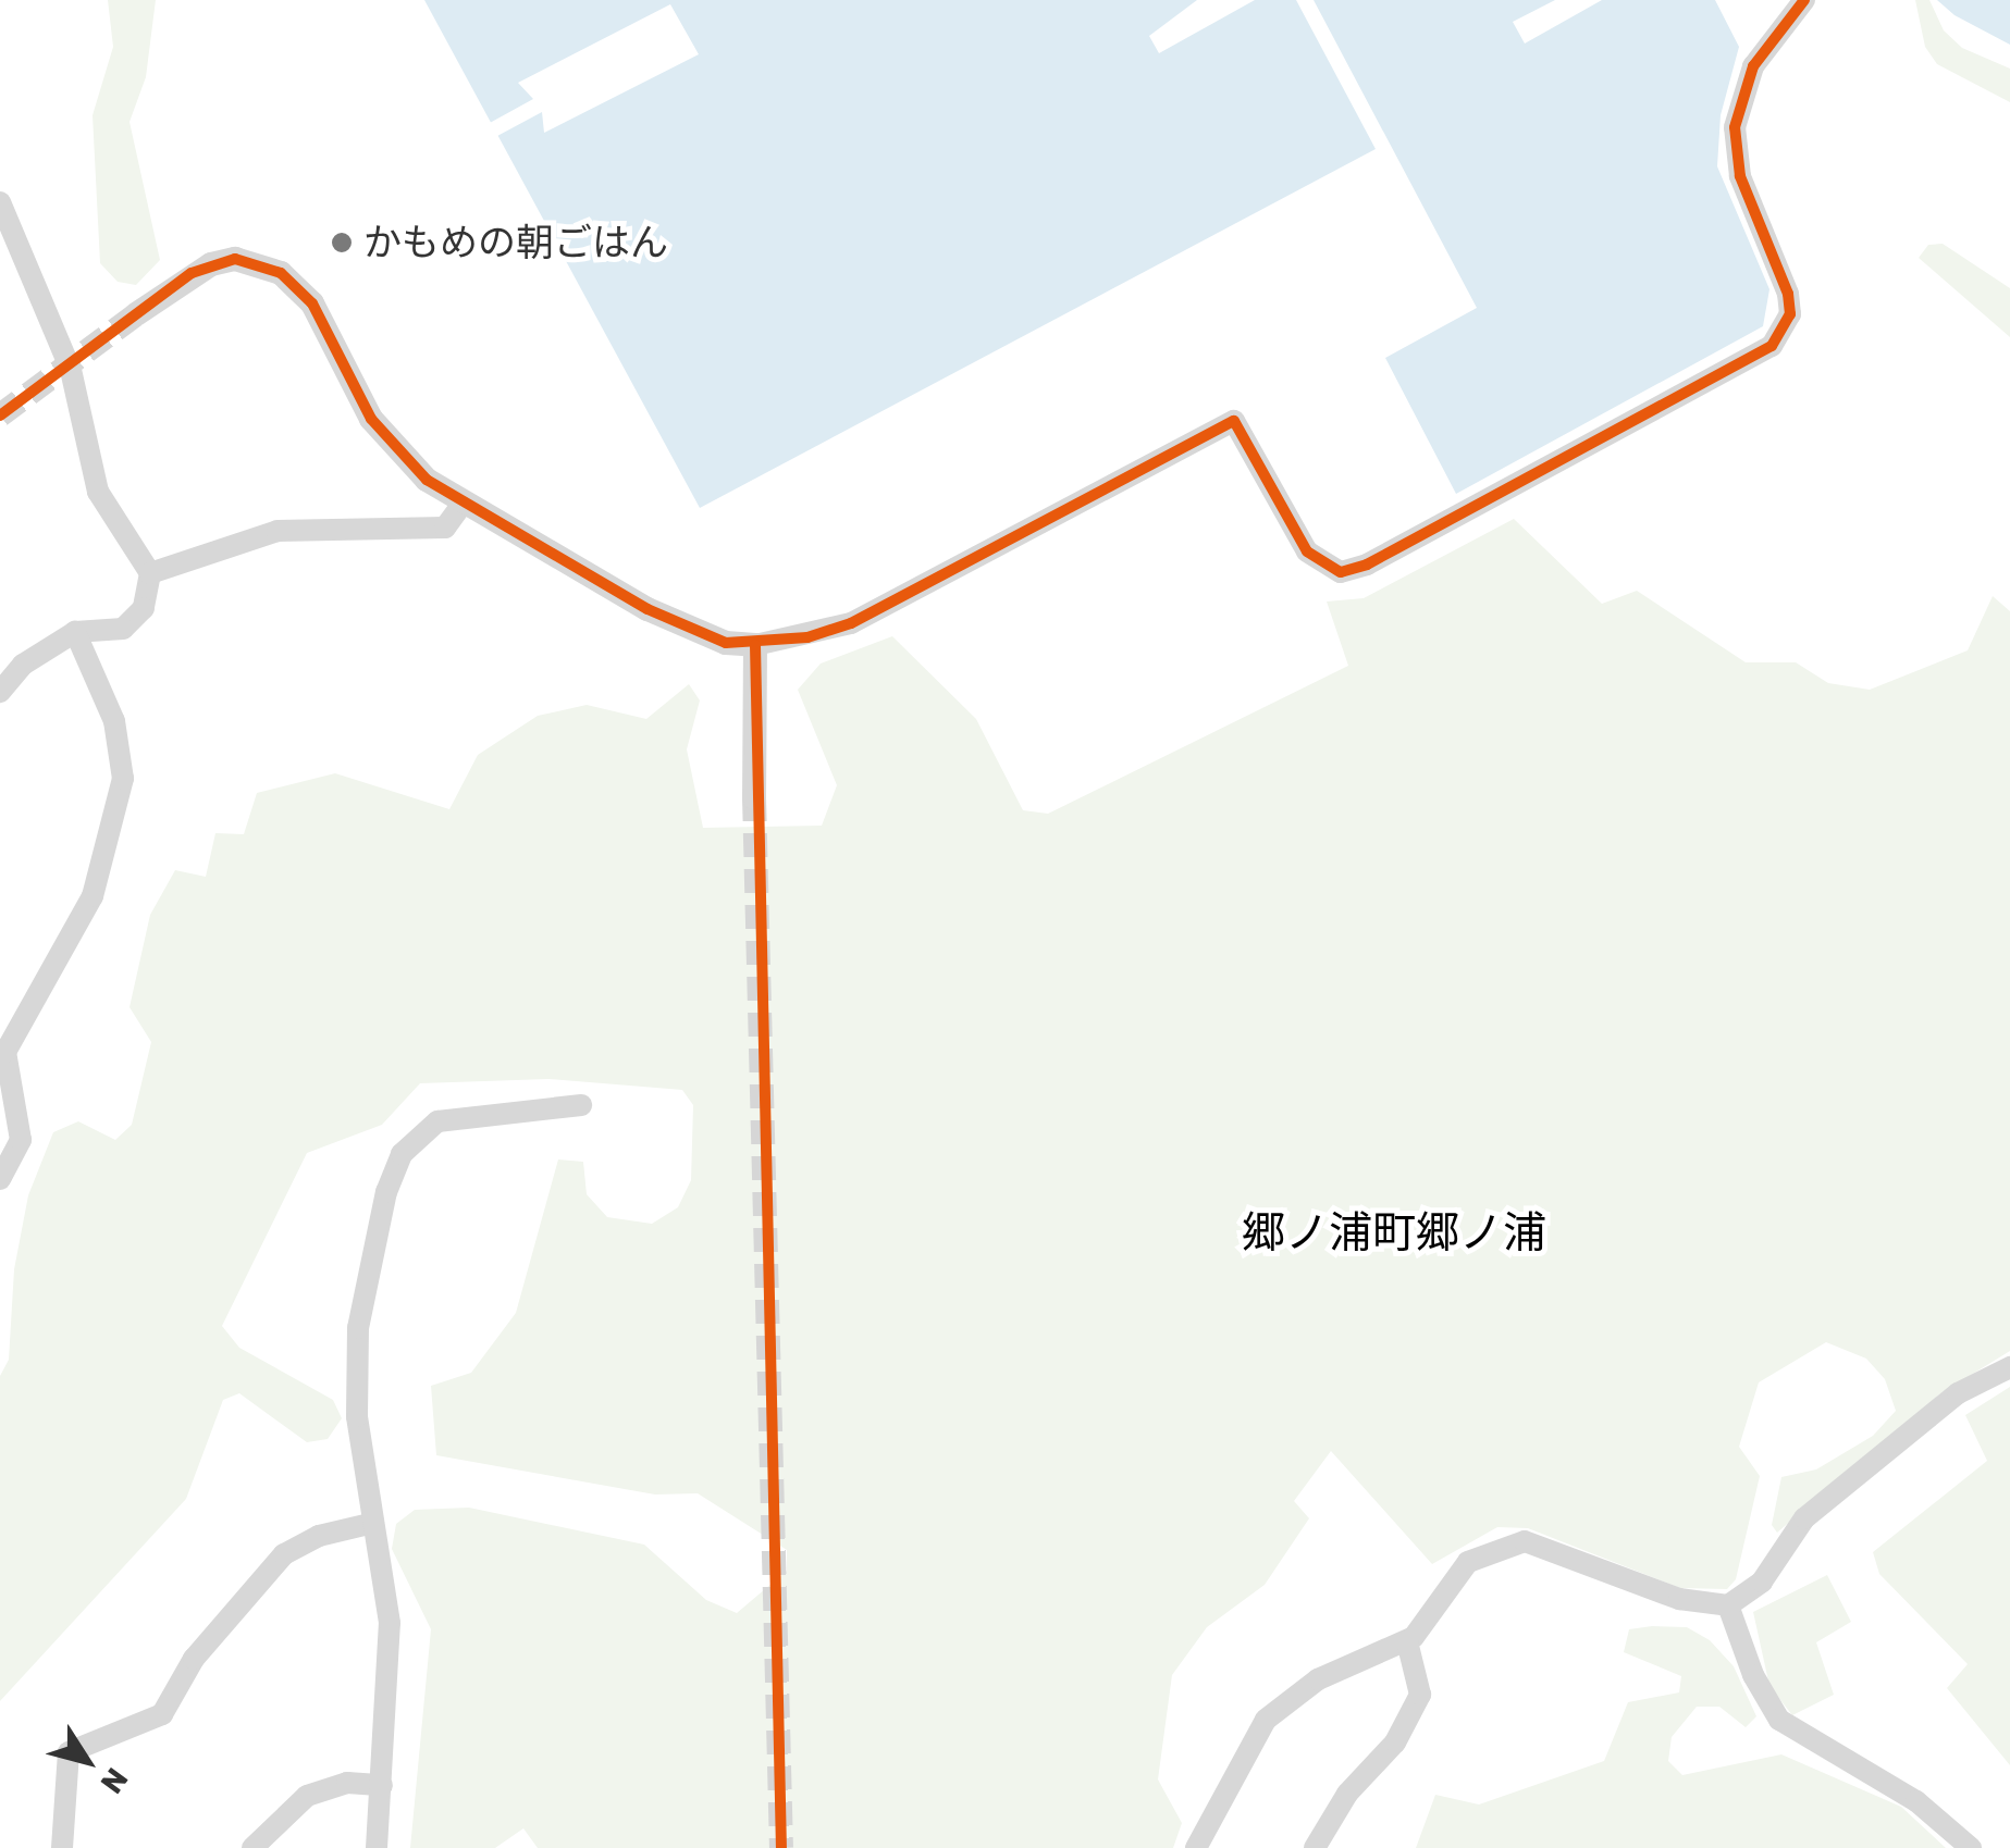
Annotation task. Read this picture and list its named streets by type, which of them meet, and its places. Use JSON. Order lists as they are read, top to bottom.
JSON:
{
  "districts": ["郷ノ浦町郷ノ浦"],
  "places": ["かもめの朝ごはん"],
  "north": "bottom right"
}
